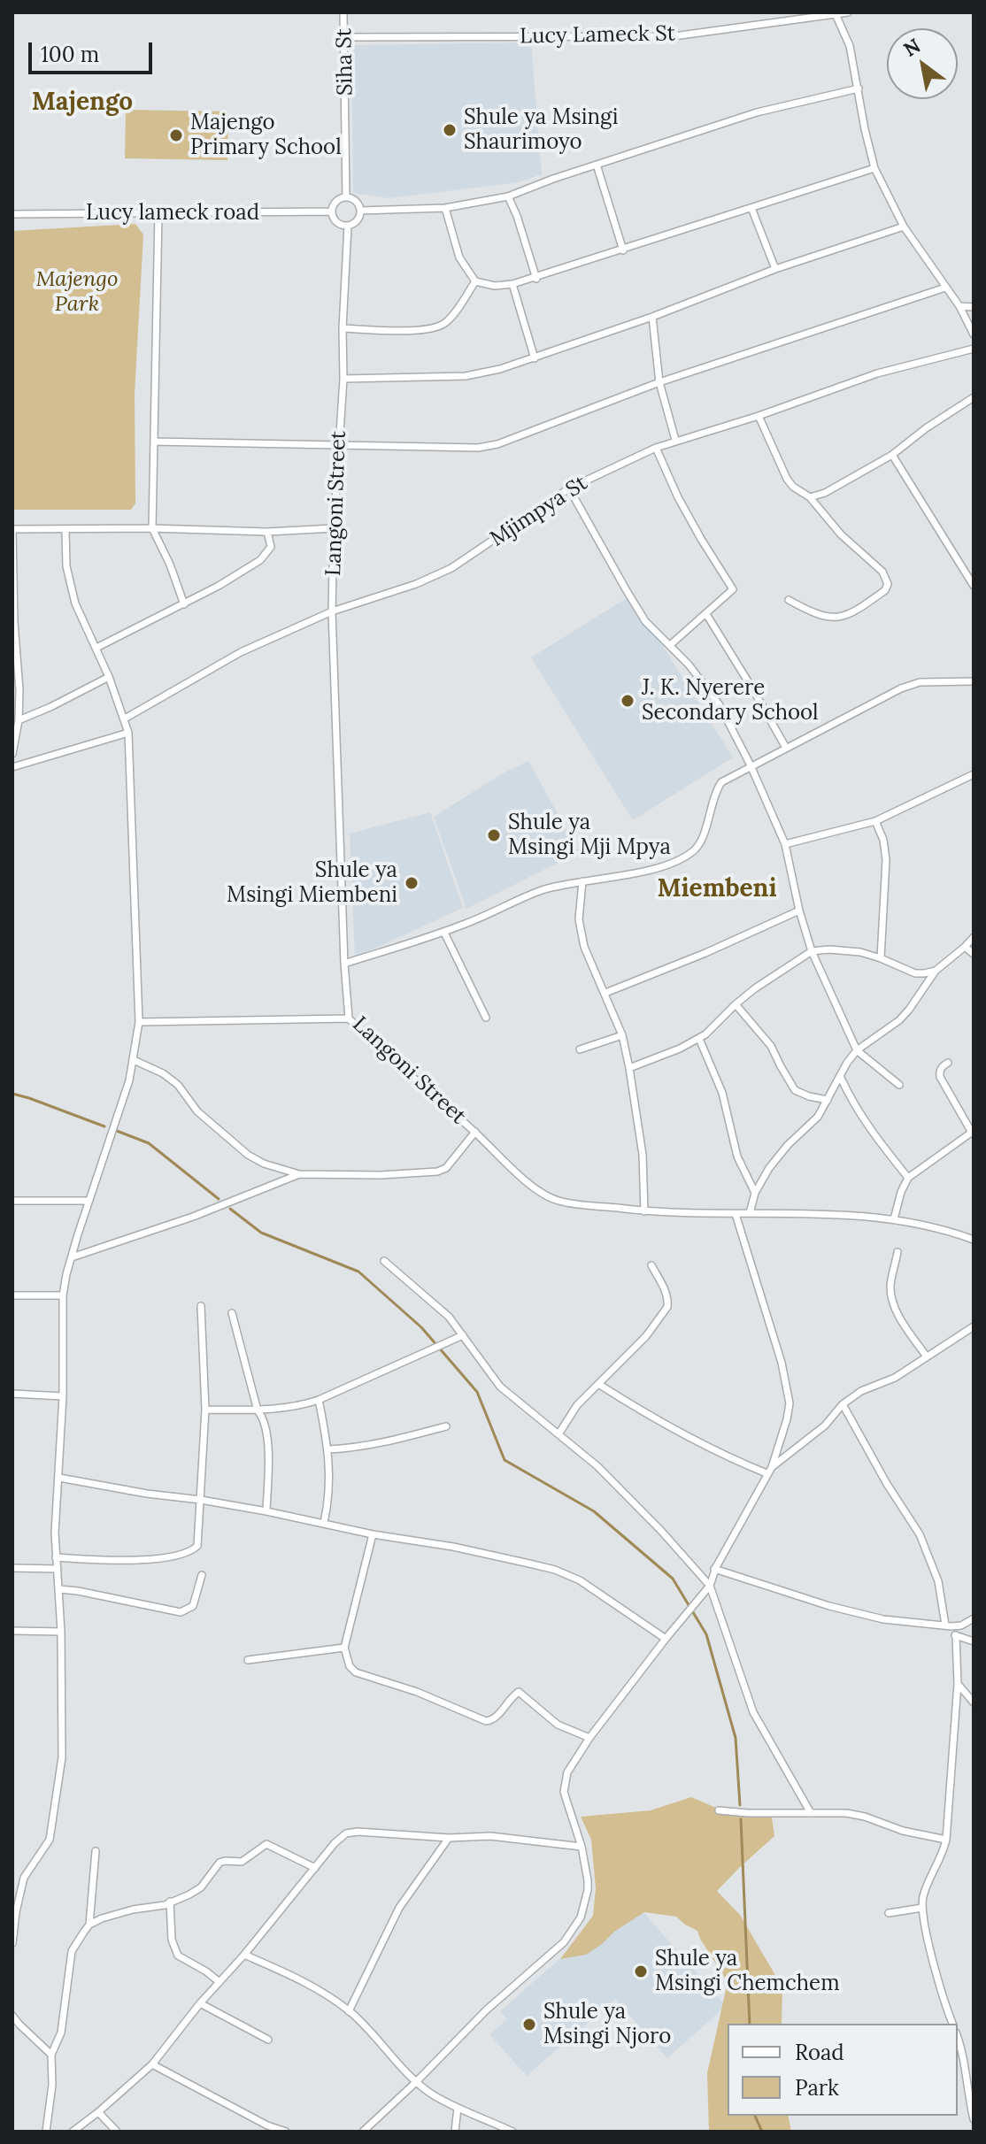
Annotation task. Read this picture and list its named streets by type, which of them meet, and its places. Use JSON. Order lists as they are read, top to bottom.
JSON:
{
  "streets": {
    "street": [
      "Lucy Lameck St",
      "Siha St",
      "Lucy lameck road",
      "Langoni Street",
      "Mjimpya St"
    ]
  },
  "crossings": [
    ["Lucy Lameck St", "Siha St"],
    ["Siha St", "Lucy lameck road"],
    ["Siha St", "Langoni Street"],
    ["Lucy lameck road", "Langoni Street"],
    ["Langoni Street", "Mjimpya St"]
  ],
  "districts": ["Majengo", "Miembeni"],
  "parks": ["Majengo Park"],
  "places": [
    "Shule ya Msingi Shaurimoyo",
    "Majengo Primary School",
    "J. K. Nyerere Secondary School",
    "Shule ya Msingi Mji Mpya",
    "Shule ya Msingi Miembeni",
    "Shule ya Msingi Chemchem",
    "Shule ya Msingi Njoro"
  ],
  "legend": ["Road", "Park"],
  "scale_bar": "100 m",
  "north": "top left"
}
